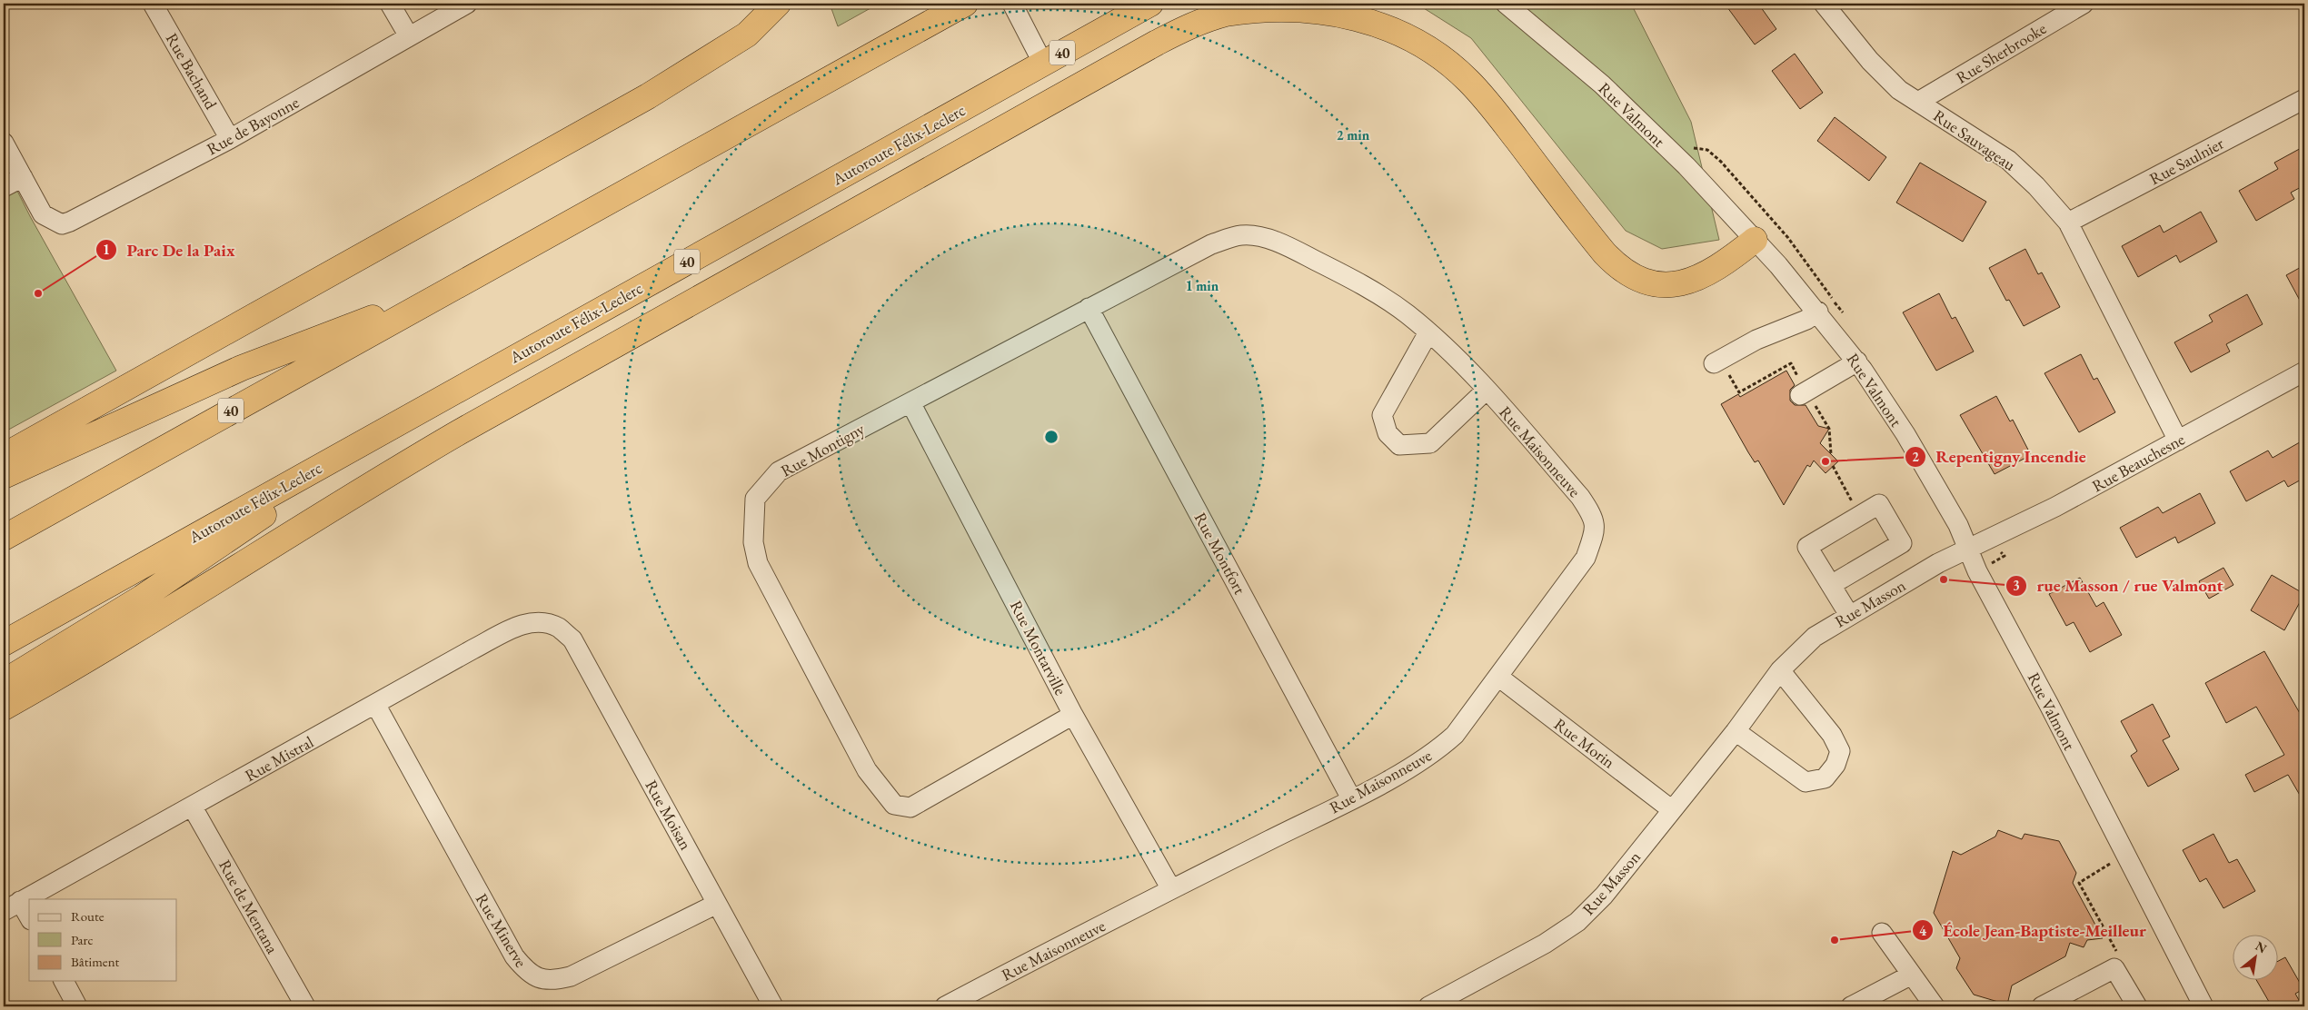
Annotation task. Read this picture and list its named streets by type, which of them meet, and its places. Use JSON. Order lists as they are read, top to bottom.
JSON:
{
  "streets": {
    "highway": ["40", "Autoroute Félix-Leclerc"],
    "street": [
      "Rue Sherbrooke",
      "Rue Bachand",
      "Rue Valmont",
      "Rue de Bayonne",
      "Rue Sauvageau",
      "Rue Saulnier",
      "Rue Montigny",
      "Rue Maisonneuve",
      "Rue Beauchesne",
      "Rue Montfort",
      "Rue Masson",
      "Rue Montarville",
      "Rue Morin",
      "Rue Mistral",
      "Rue Moisan",
      "Rue de Mentana",
      "Rue Minerve"
    ]
  },
  "crossings": [
    ["Rue Sherbrooke", "Rue Sauvageau"],
    ["Rue Bachand", "Rue de Bayonne"],
    ["Rue Valmont", "Rue Beauchesne"],
    ["Rue Valmont", "Rue Masson"],
    ["Rue Sauvageau", "Rue Saulnier"],
    ["Rue Sauvageau", "Rue Beauchesne"],
    ["Rue Montigny", "Rue Maisonneuve"],
    ["Rue Montigny", "Rue Montfort"],
    ["Rue Montigny", "Rue Montarville"],
    ["Rue Maisonneuve", "Rue Montfort"],
    ["Rue Maisonneuve", "Rue Montarville"],
    ["Rue Maisonneuve", "Rue Morin"],
    ["Rue Beauchesne", "Rue Masson"],
    ["Rue Masson", "Rue Morin"],
    ["Rue Mistral", "Rue Moisan"],
    ["Rue Mistral", "Rue de Mentana"],
    ["Rue Mistral", "Rue Minerve"],
    ["Rue Moisan", "Rue Minerve"]
  ],
  "places": [
    "Parc De la Paix",
    "Repentigny Incendie",
    "rue Masson / rue Valmont",
    "École Jean-Baptiste-Meilleur"
  ],
  "legend": ["Route", "Parc", "Bâtiment"],
  "north": "top right",
  "rings": ["2 min", "1 min"]
}
